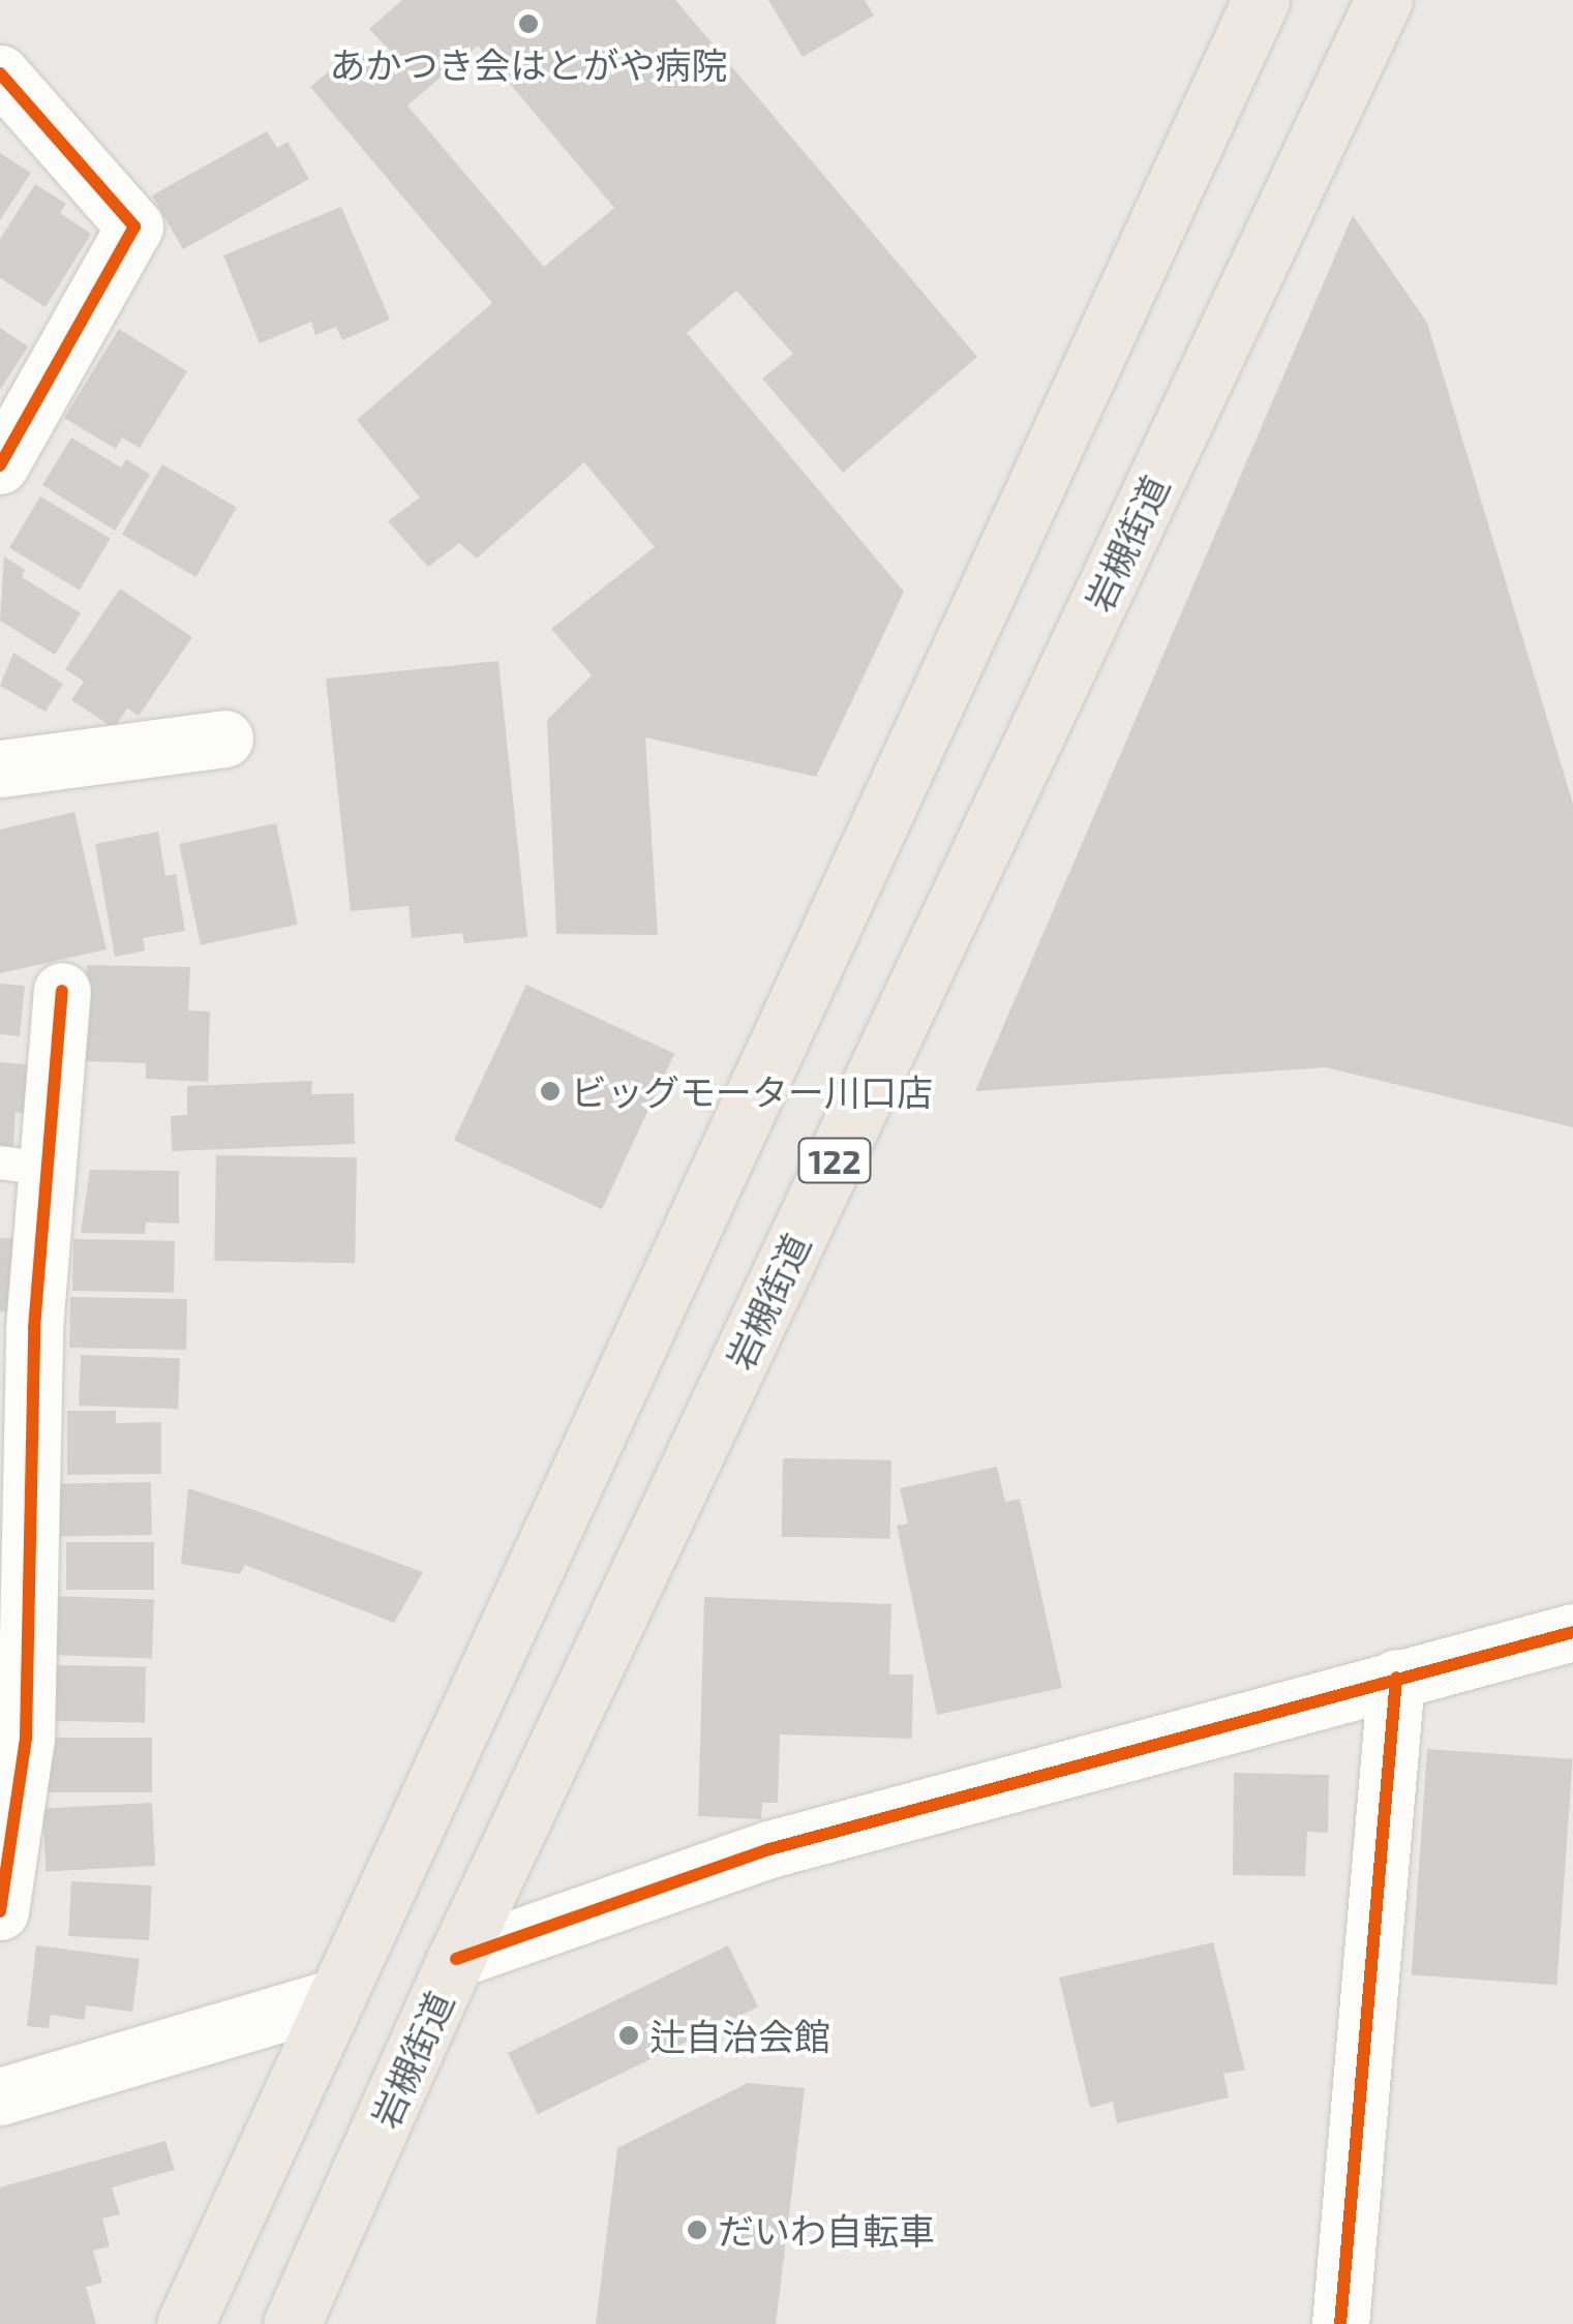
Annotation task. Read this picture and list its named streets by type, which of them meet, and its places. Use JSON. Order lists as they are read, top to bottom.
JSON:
{
  "streets": {
    "highway": ["岩槻街道", "122"]
  },
  "places": [
    "あかつき会はとがや病院",
    "ビッグモーター川口店",
    "辻自治会館",
    "だいわ自転車"
  ]
}
